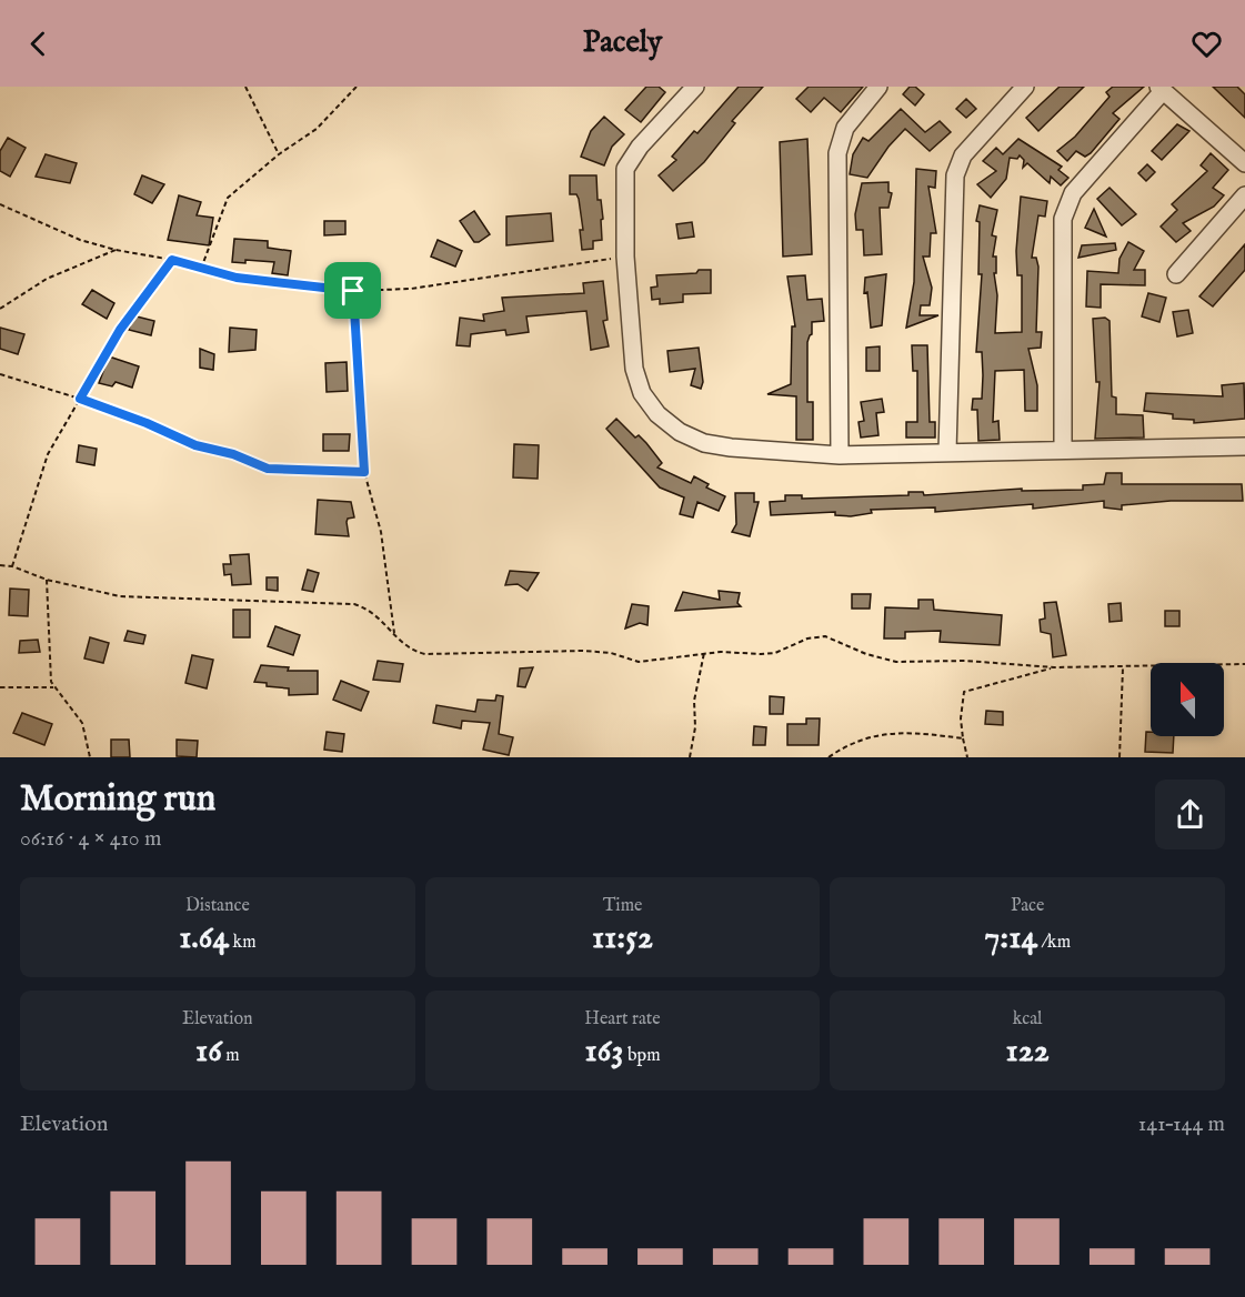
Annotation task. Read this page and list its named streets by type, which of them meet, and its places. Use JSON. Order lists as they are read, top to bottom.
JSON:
{
  "north": "top",
  "page": {
    "header": "Pacely",
    "heading": ["Morning run", "06:16 · 4 × 410 m"],
    "stats": [
      ["Distance", "1.64 km"],
      ["Time", "11:52"],
      ["Pace", "7:14 /km"],
      ["Elevation", "16 m"],
      ["Heart rate", "163 bpm"],
      ["kcal", "122"]
    ],
    "chart": ["Elevation", "141–144 m"]
  }
}
